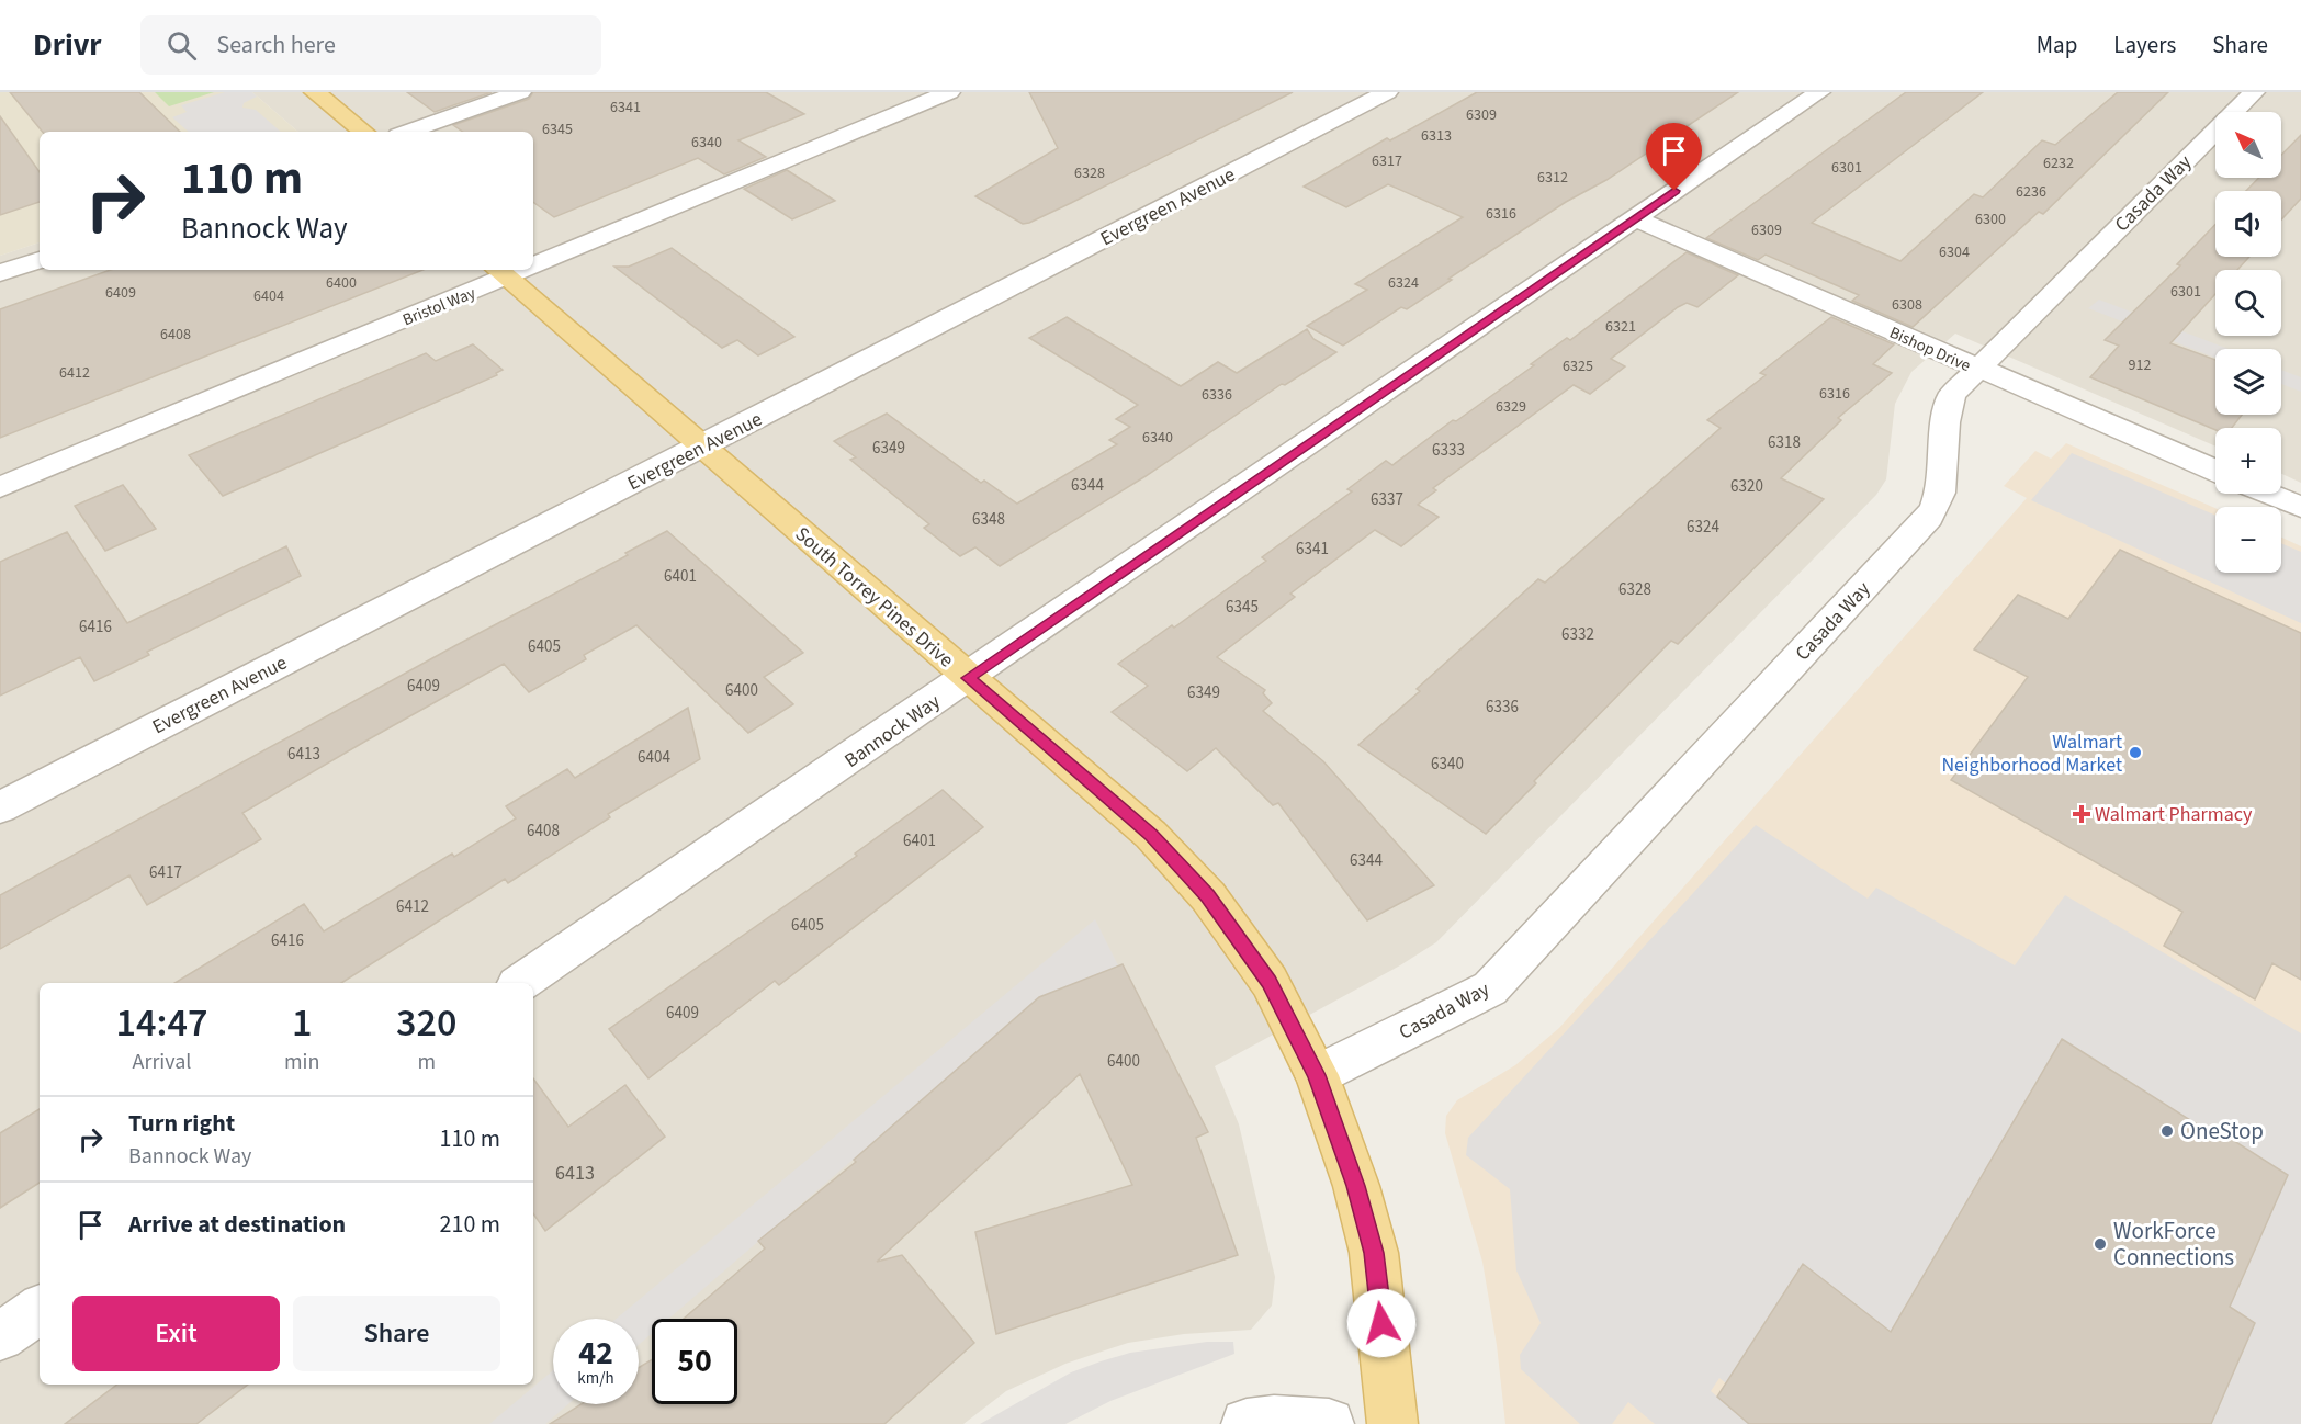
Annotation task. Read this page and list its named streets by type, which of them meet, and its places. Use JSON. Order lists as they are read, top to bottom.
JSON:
{
  "streets": {
    "main road": ["South Torrey Pines Drive"],
    "street": [
      "Casada Way",
      "Evergreen Avenue",
      "Bristol Way",
      "Bishop Drive",
      "Bannock Way"
    ]
  },
  "crossings": [
    ["Casada Way", "Bishop Drive"],
    ["Casada Way", "South Torrey Pines Drive"],
    ["Evergreen Avenue", "South Torrey Pines Drive"],
    ["Bristol Way", "South Torrey Pines Drive"],
    ["Bishop Drive", "Bannock Way"],
    ["South Torrey Pines Drive", "Bannock Way"]
  ],
  "places": {
    "other": ["Walmart Neighborhood Market", "OneStop", "WorkForce Connections"],
    "health": ["Walmart Pharmacy"]
  },
  "house_numbers": [
    "6341",
    "6309",
    "6345",
    "6313",
    "6340",
    "6317",
    "6232",
    "6301",
    "6328",
    "6312",
    "6236",
    "6316",
    "6300",
    "6309",
    "6304",
    "6400",
    "6324",
    "6301",
    "6409",
    "6404",
    "6308",
    "6321",
    "6408",
    "912",
    "6325",
    "6412",
    "6316",
    "6336",
    "6329",
    "6340",
    "6318",
    "6349",
    "6333",
    "6344",
    "6320",
    "6337",
    "6348",
    "6324",
    "6341",
    "6401",
    "6328",
    "6345",
    "6416",
    "6332",
    "6405",
    "6409",
    "6400",
    "6349",
    "6336",
    "6413",
    "6404",
    "6340",
    "6408",
    "6401",
    "6344",
    "6417",
    "6412",
    "6405",
    "6416",
    "6409",
    "6400",
    "6413"
  ],
  "north": "top left",
  "page": {
    "header": "Drivr",
    "search": "Search here",
    "nav": ["Map", "Layers", "Share"],
    "map_buttons": ["+", "−"],
    "turn": ["110 m", "Bannock Way"],
    "eta": [
      "14:47",
      "Arrival",
      "1",
      "min",
      "320",
      "m"
    ],
    "list": [
      {
        "name": "Turn right",
        "note": "Bannock Way",
        "value": "110 m"
      },
      {
        "name": "Arrive at destination",
        "value": "210 m"
      }
    ],
    "buttons": ["Exit", "Share"],
    "speed": "42 km/h",
    "limit": "50"
  }
}
